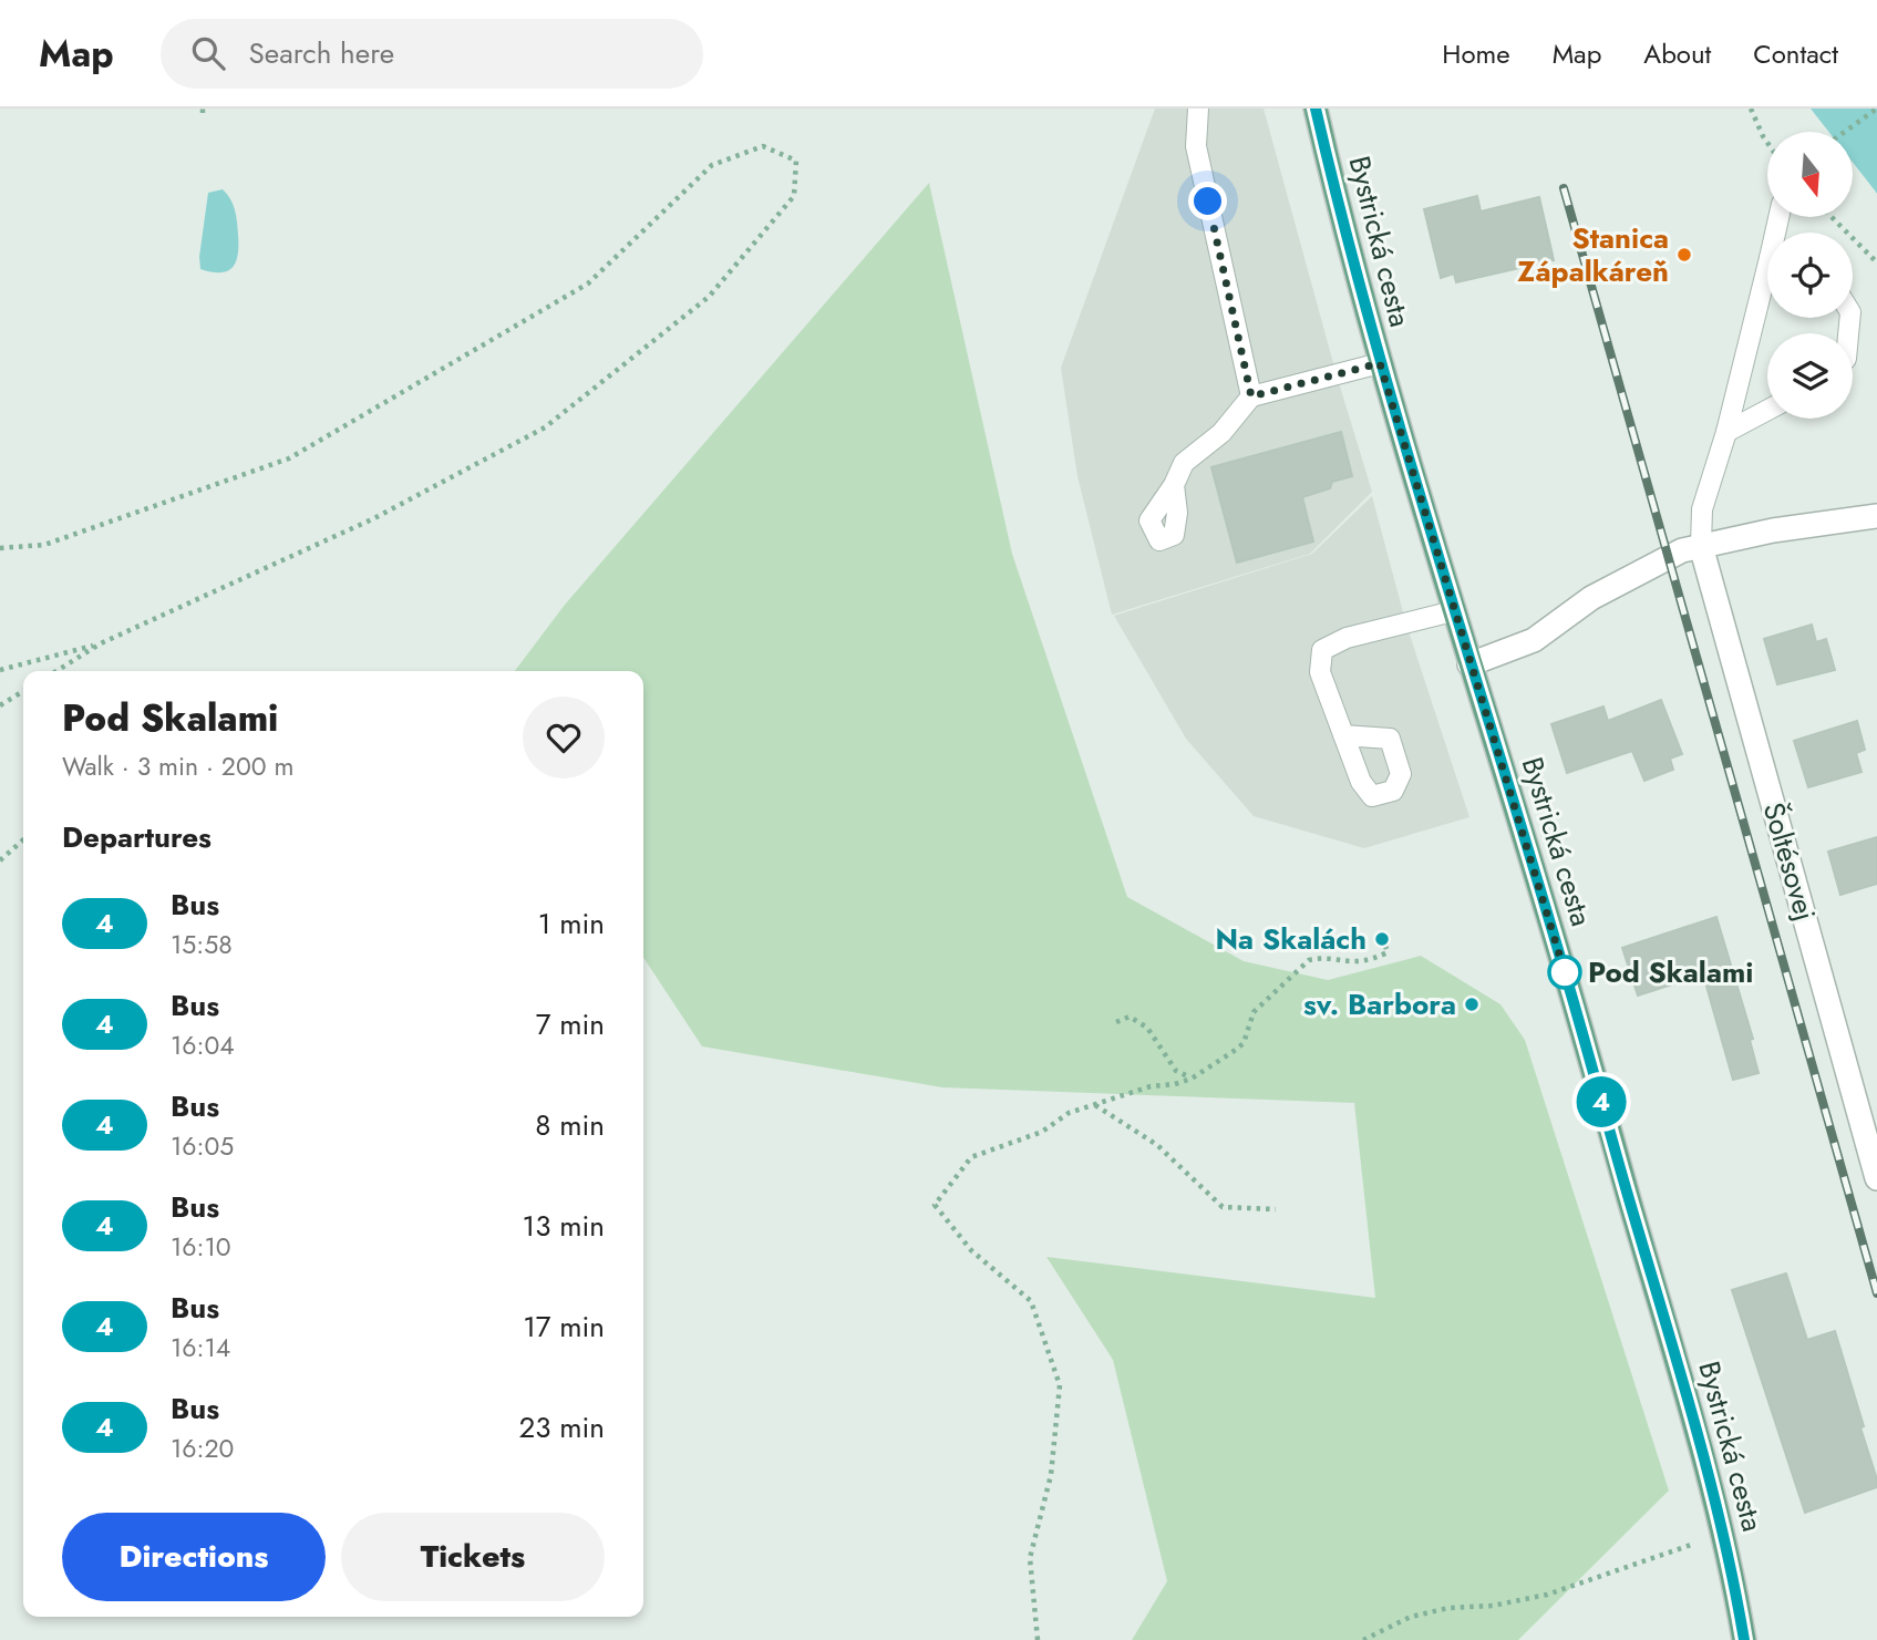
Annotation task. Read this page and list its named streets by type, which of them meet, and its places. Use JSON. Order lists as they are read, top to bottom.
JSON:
{
  "streets": {
    "main road": ["Bystrická cesta"],
    "street": ["Šoltésovej"]
  },
  "places": [
    "Stanica Zápalkáreň",
    "Na Skalách",
    "Pod Skalami",
    "sv. Barbora"
  ],
  "lines": ["bus line 4"],
  "north": "bottom",
  "page": {
    "header": "Map",
    "search": "Search here",
    "nav": [
      "Home",
      "Map",
      "About",
      "Contact"
    ],
    "on_map": "4",
    "heading": [
      ["Pod Skalami", "Walk · 3 min · 200 m"],
      "Departures"
    ],
    "list": [
      {
        "mark": "4",
        "name": "Bus",
        "note": "15:58",
        "value": "1 min"
      },
      {
        "mark": "4",
        "name": "Bus",
        "note": "16:04",
        "value": "7 min"
      },
      {
        "mark": "4",
        "name": "Bus",
        "note": "16:05",
        "value": "8 min"
      },
      {
        "mark": "4",
        "name": "Bus",
        "note": "16:10",
        "value": "13 min"
      },
      {
        "mark": "4",
        "name": "Bus",
        "note": "16:14",
        "value": "17 min"
      },
      {
        "mark": "4",
        "name": "Bus",
        "note": "16:20",
        "value": "23 min"
      }
    ],
    "buttons": ["Directions", "Tickets"]
  }
}
